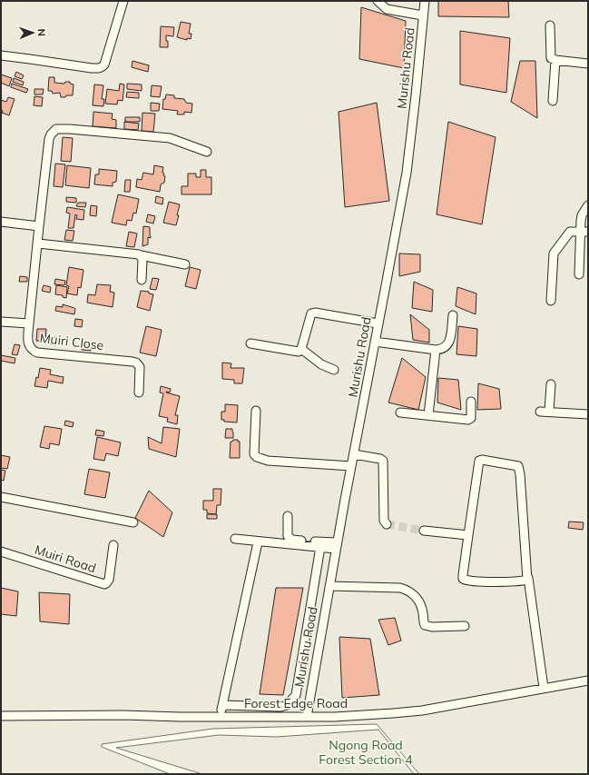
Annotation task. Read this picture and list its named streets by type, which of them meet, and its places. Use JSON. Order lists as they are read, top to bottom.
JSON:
{
  "streets": {
    "street": [
      "Murishu Road",
      "Muiri Close",
      "Muiri Road",
      "Forest Edge Road"
    ]
  },
  "crossings": [
    ["Murishu Road", "Forest Edge Road"]
  ],
  "parks": ["Ngong Road Forest Section 4"],
  "north": "right"
}
